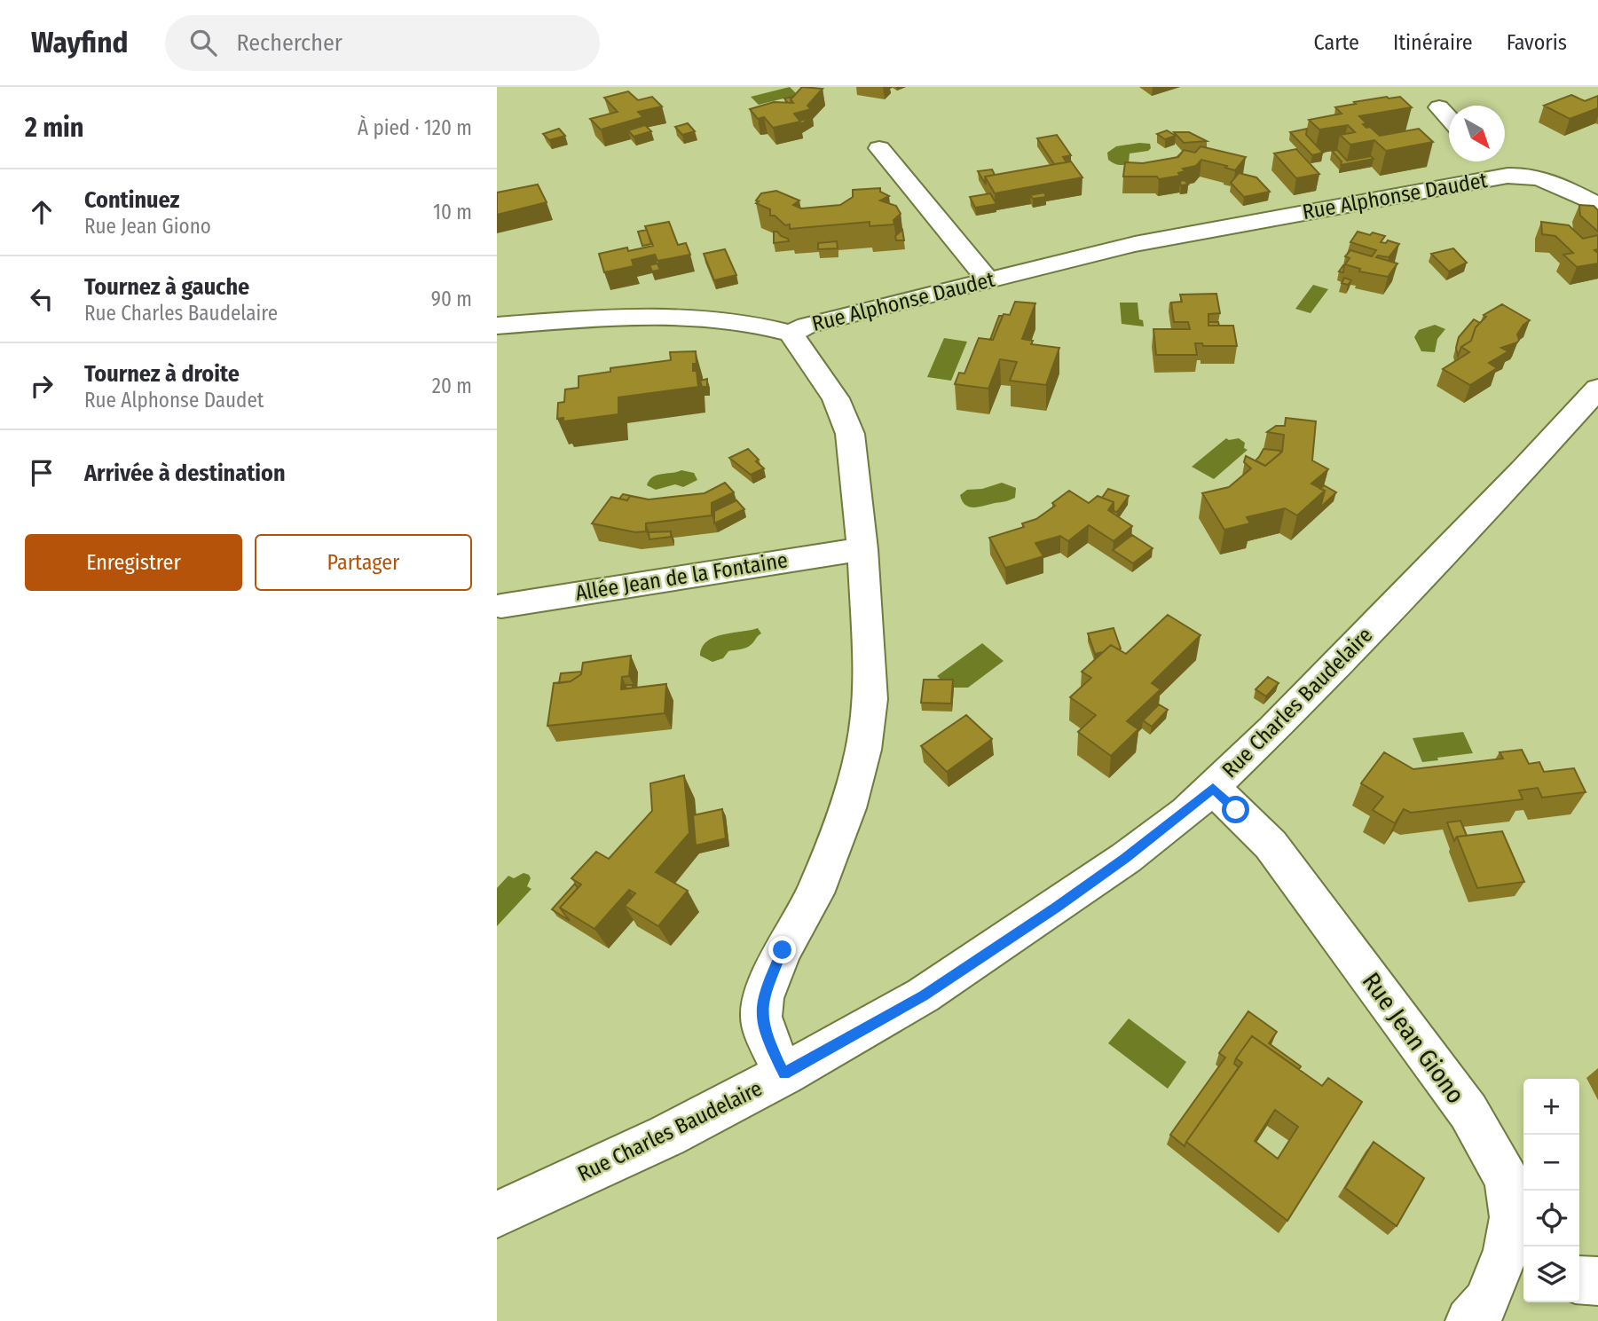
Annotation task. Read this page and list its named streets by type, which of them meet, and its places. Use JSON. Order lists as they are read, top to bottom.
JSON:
{
  "streets": {
    "street": [
      "Rue Alphonse Daudet",
      "Allée Jean de la Fontaine",
      "Rue Charles Baudelaire",
      "Rue Jean Giono"
    ]
  },
  "crossings": [
    ["Rue Alphonse Daudet", "Allée Jean de la Fontaine"],
    ["Rue Alphonse Daudet", "Rue Charles Baudelaire"],
    ["Rue Charles Baudelaire", "Rue Jean Giono"]
  ],
  "north": "bottom right",
  "page": {
    "header": "Wayfind",
    "search": "Rechercher",
    "nav": ["Carte", "Itinéraire", "Favoris"],
    "heading": ["2 min", "À pied · 120 m"],
    "list": [
      ["Continuez", "Rue Jean Giono", "10 m"],
      ["Tournez à gauche", "Rue Charles Baudelaire", "90 m"],
      ["Tournez à droite", "Rue Alphonse Daudet", "20 m"],
      "Arrivée à destination"
    ],
    "buttons": ["Enregistrer", "Partager"],
    "map_buttons": ["+", "−"]
  }
}
